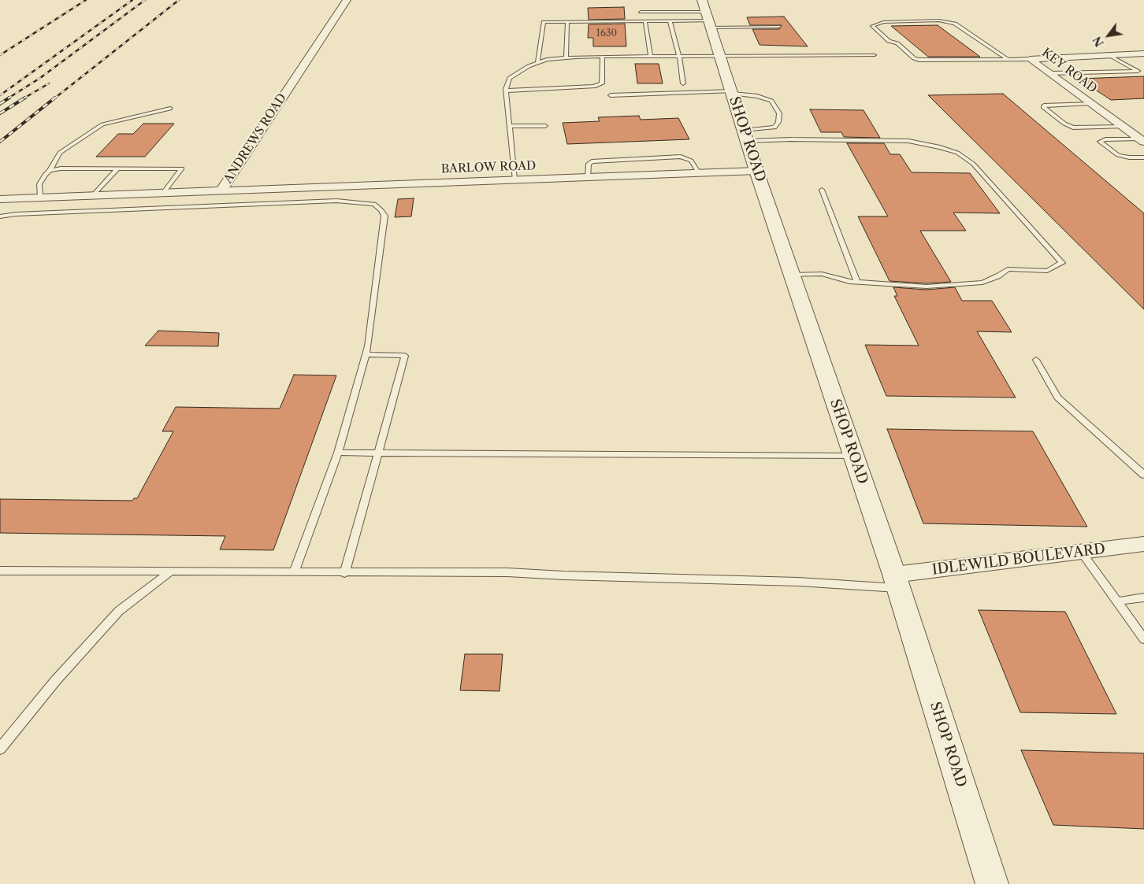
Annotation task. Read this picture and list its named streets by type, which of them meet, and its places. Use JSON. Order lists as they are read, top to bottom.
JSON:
{
  "streets": {
    "street": [
      "KEY ROAD",
      "ANDREWS ROAD",
      "SHOP ROAD",
      "BARLOW ROAD",
      "IDLEWILD BOULEVARD"
    ]
  },
  "crossings": [
    ["ANDREWS ROAD", "BARLOW ROAD"],
    ["SHOP ROAD", "BARLOW ROAD"],
    ["SHOP ROAD", "IDLEWILD BOULEVARD"]
  ],
  "house_numbers": ["1630"],
  "north": "bottom left"
}
